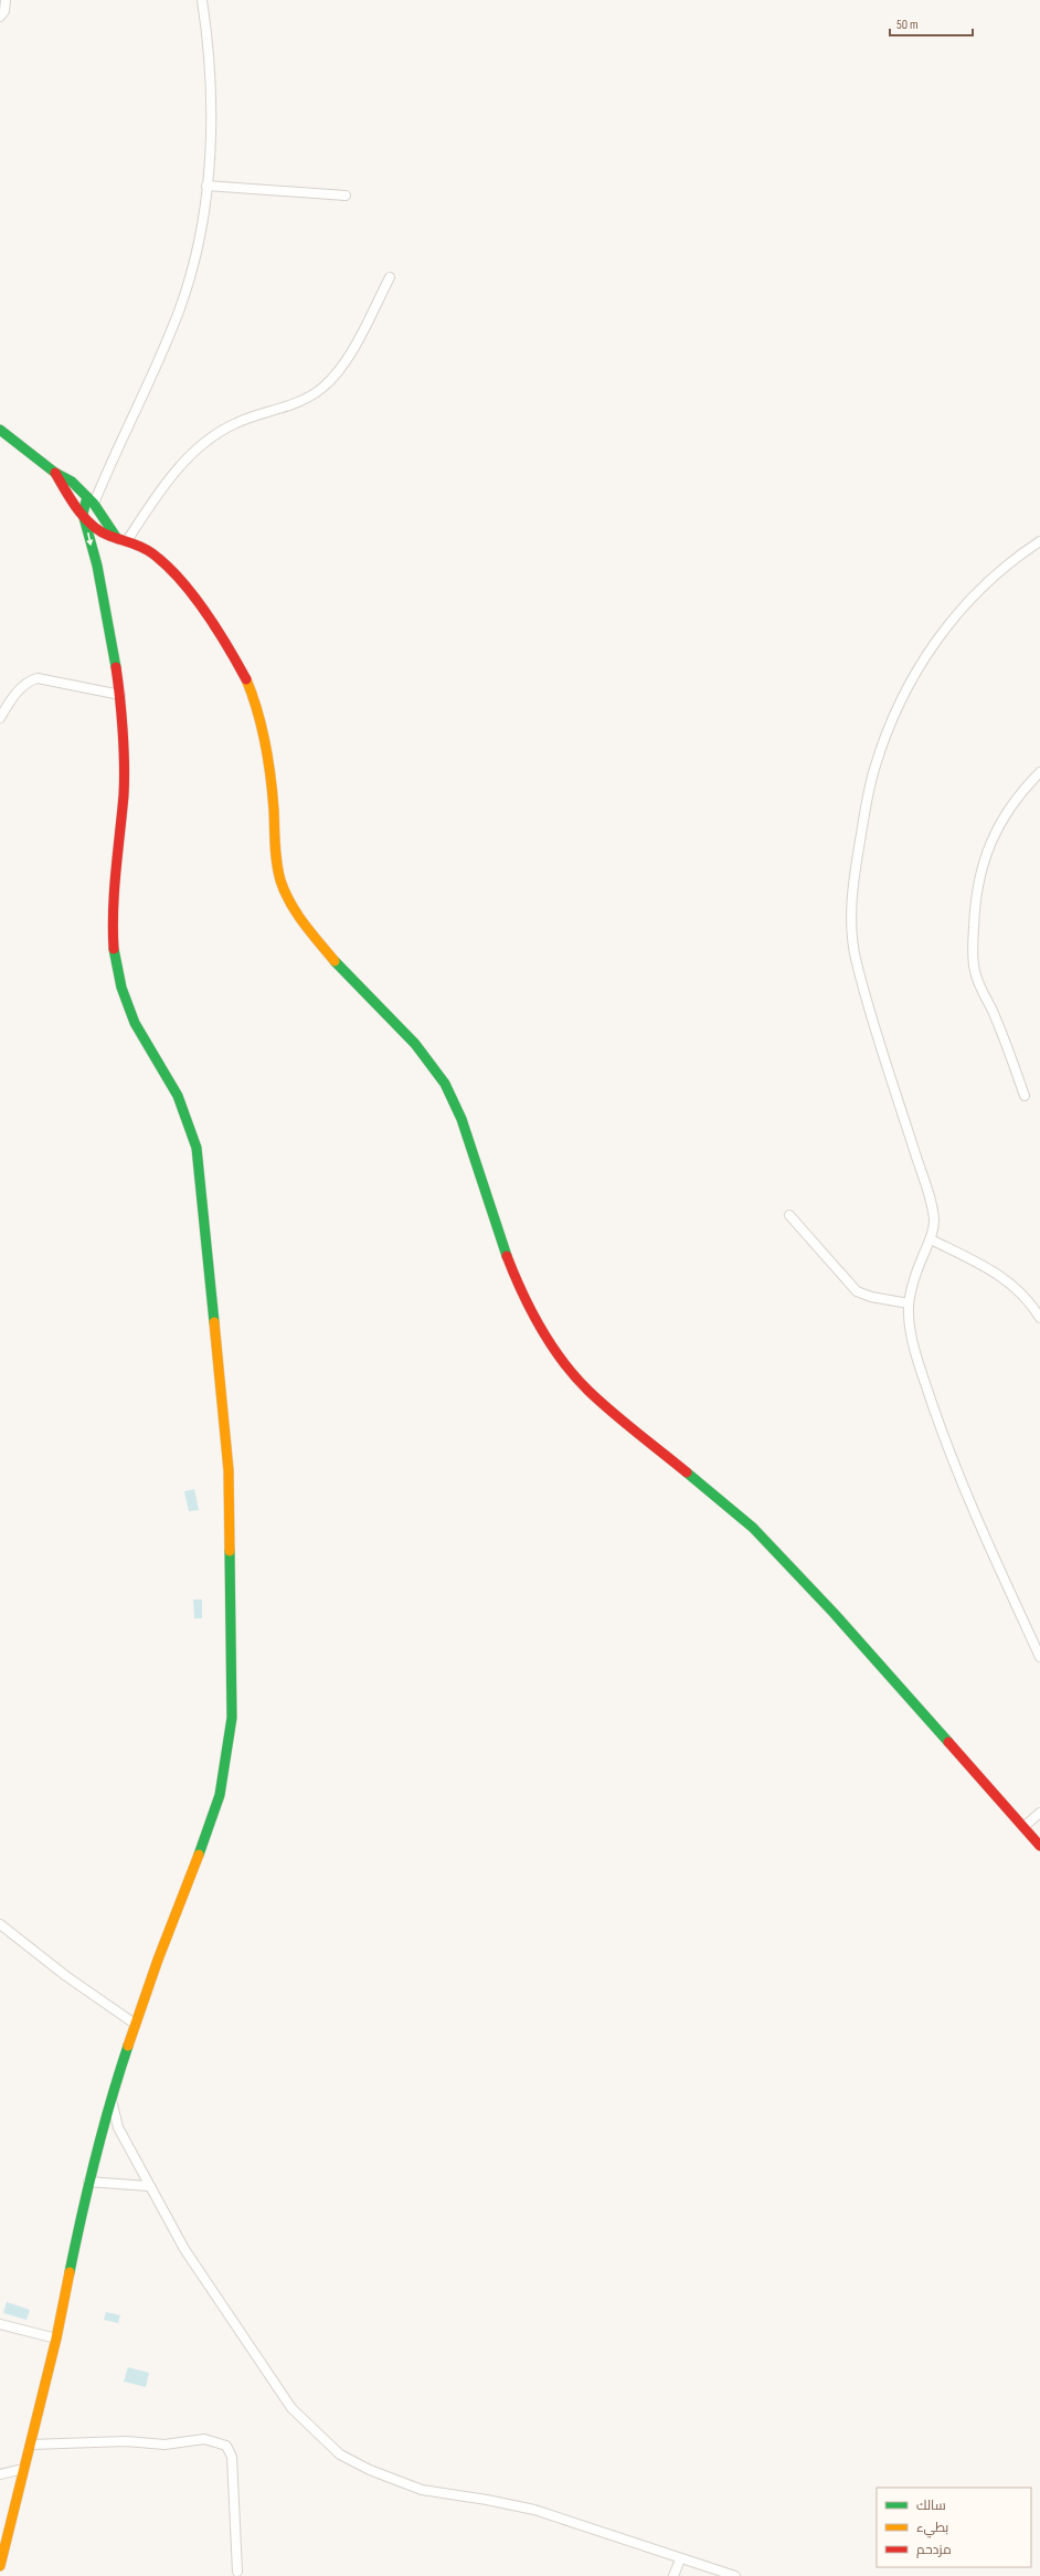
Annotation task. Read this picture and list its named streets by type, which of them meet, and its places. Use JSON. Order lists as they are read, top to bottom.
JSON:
{
  "legend": ["سالك", "بطيء", "مزدحم"],
  "scale_bar": "50 m"
}
